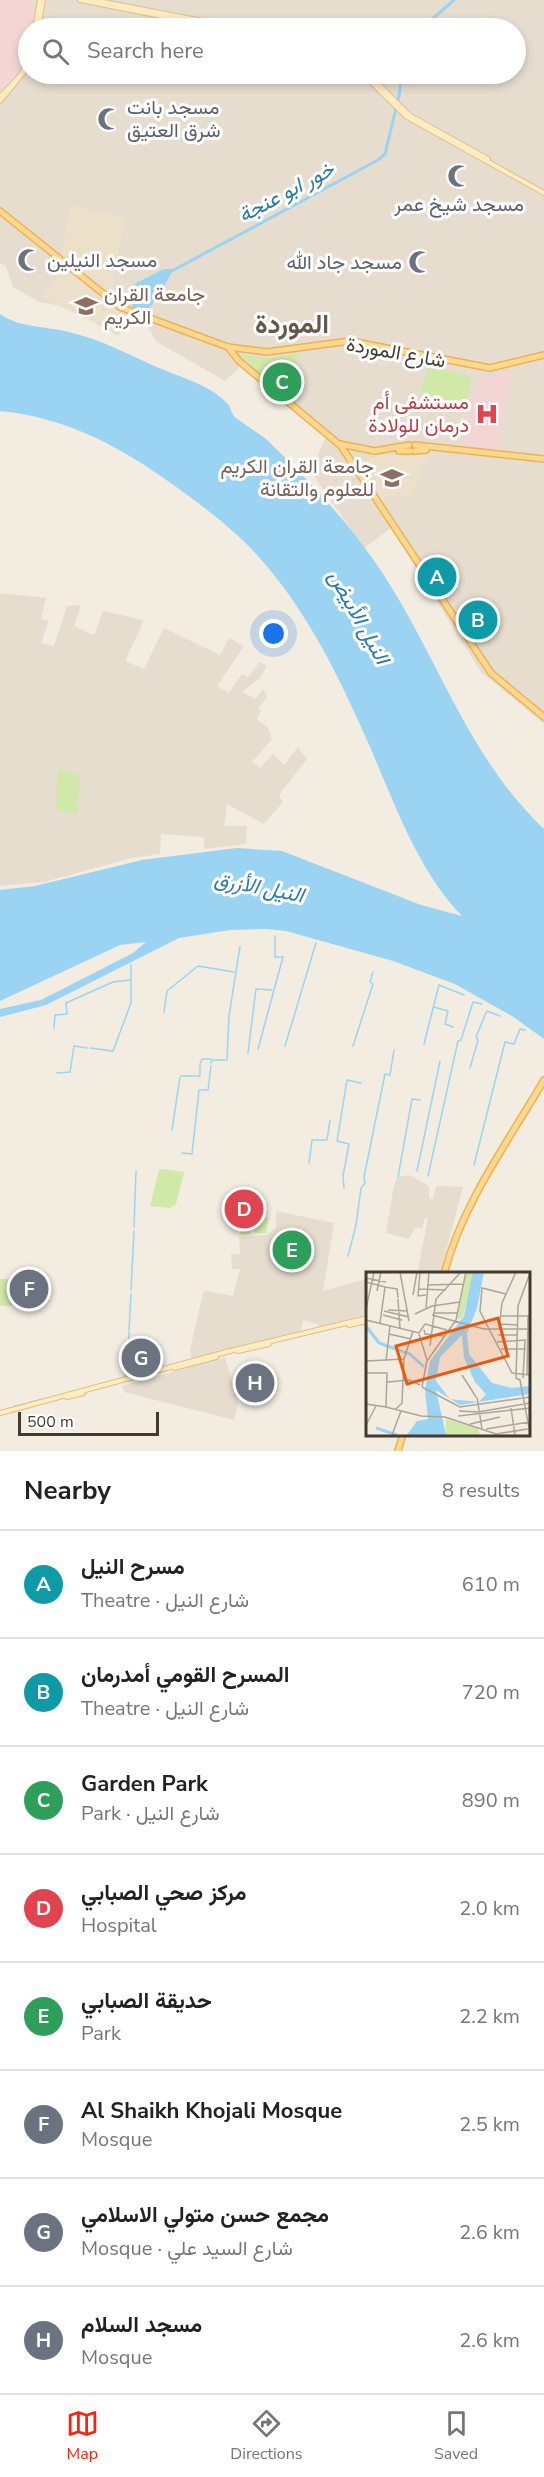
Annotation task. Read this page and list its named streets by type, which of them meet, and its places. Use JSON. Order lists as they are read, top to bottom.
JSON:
{
  "streets": {
    "main road": ["شارع الموردة"]
  },
  "districts": ["الموردة"],
  "water": ["خور ابو عنجة", "النيل الأبيض", "النيل الأزرق"],
  "places": {
    "mosque": [
      "مسجد بانت شرق العتيق",
      "مسجد شيخ عمر",
      "مسجد النيلين",
      "مسجد جاد الله"
    ],
    "school or university": ["جامعة القران الكريم", "جامعة القران الكريم للعلوم والتقانة"],
    "hospital": ["مستشفى أم درمان للولادة"]
  },
  "scale_bar": "500 m",
  "page": {
    "search": "Search here",
    "pins": [
      "C",
      "A",
      "B",
      "D",
      "E",
      "F",
      "G",
      "H"
    ],
    "scale": "500 m",
    "heading": ["Nearby", "8 results"],
    "list": [
      {
        "mark": "A",
        "name": "مسرح النيل",
        "note": "Theatre · شارع النيل",
        "value": "610 m"
      },
      {
        "mark": "B",
        "name": "المسرح القومي أمدرمان",
        "note": "Theatre · شارع النيل",
        "value": "720 m"
      },
      {
        "mark": "C",
        "name": "Garden Park",
        "note": "Park · شارع النيل",
        "value": "890 m"
      },
      {
        "mark": "D",
        "name": "مركز صحي الصبابي",
        "note": "Hospital",
        "value": "2.0 km"
      },
      {
        "mark": "E",
        "name": "حديقة الصبابي",
        "note": "Park",
        "value": "2.2 km"
      },
      {
        "mark": "F",
        "name": "Al Shaikh Khojali Mosque",
        "note": "Mosque",
        "value": "2.5 km"
      },
      {
        "mark": "G",
        "name": "مجمع حسن متولي الاسلامي",
        "note": "Mosque · شارع السيد علي",
        "value": "2.6 km"
      },
      {
        "mark": "H",
        "name": "مسجد السلام",
        "note": "Mosque",
        "value": "2.6 km"
      }
    ],
    "nav": ["Map", "Directions", "Saved"]
  }
}
